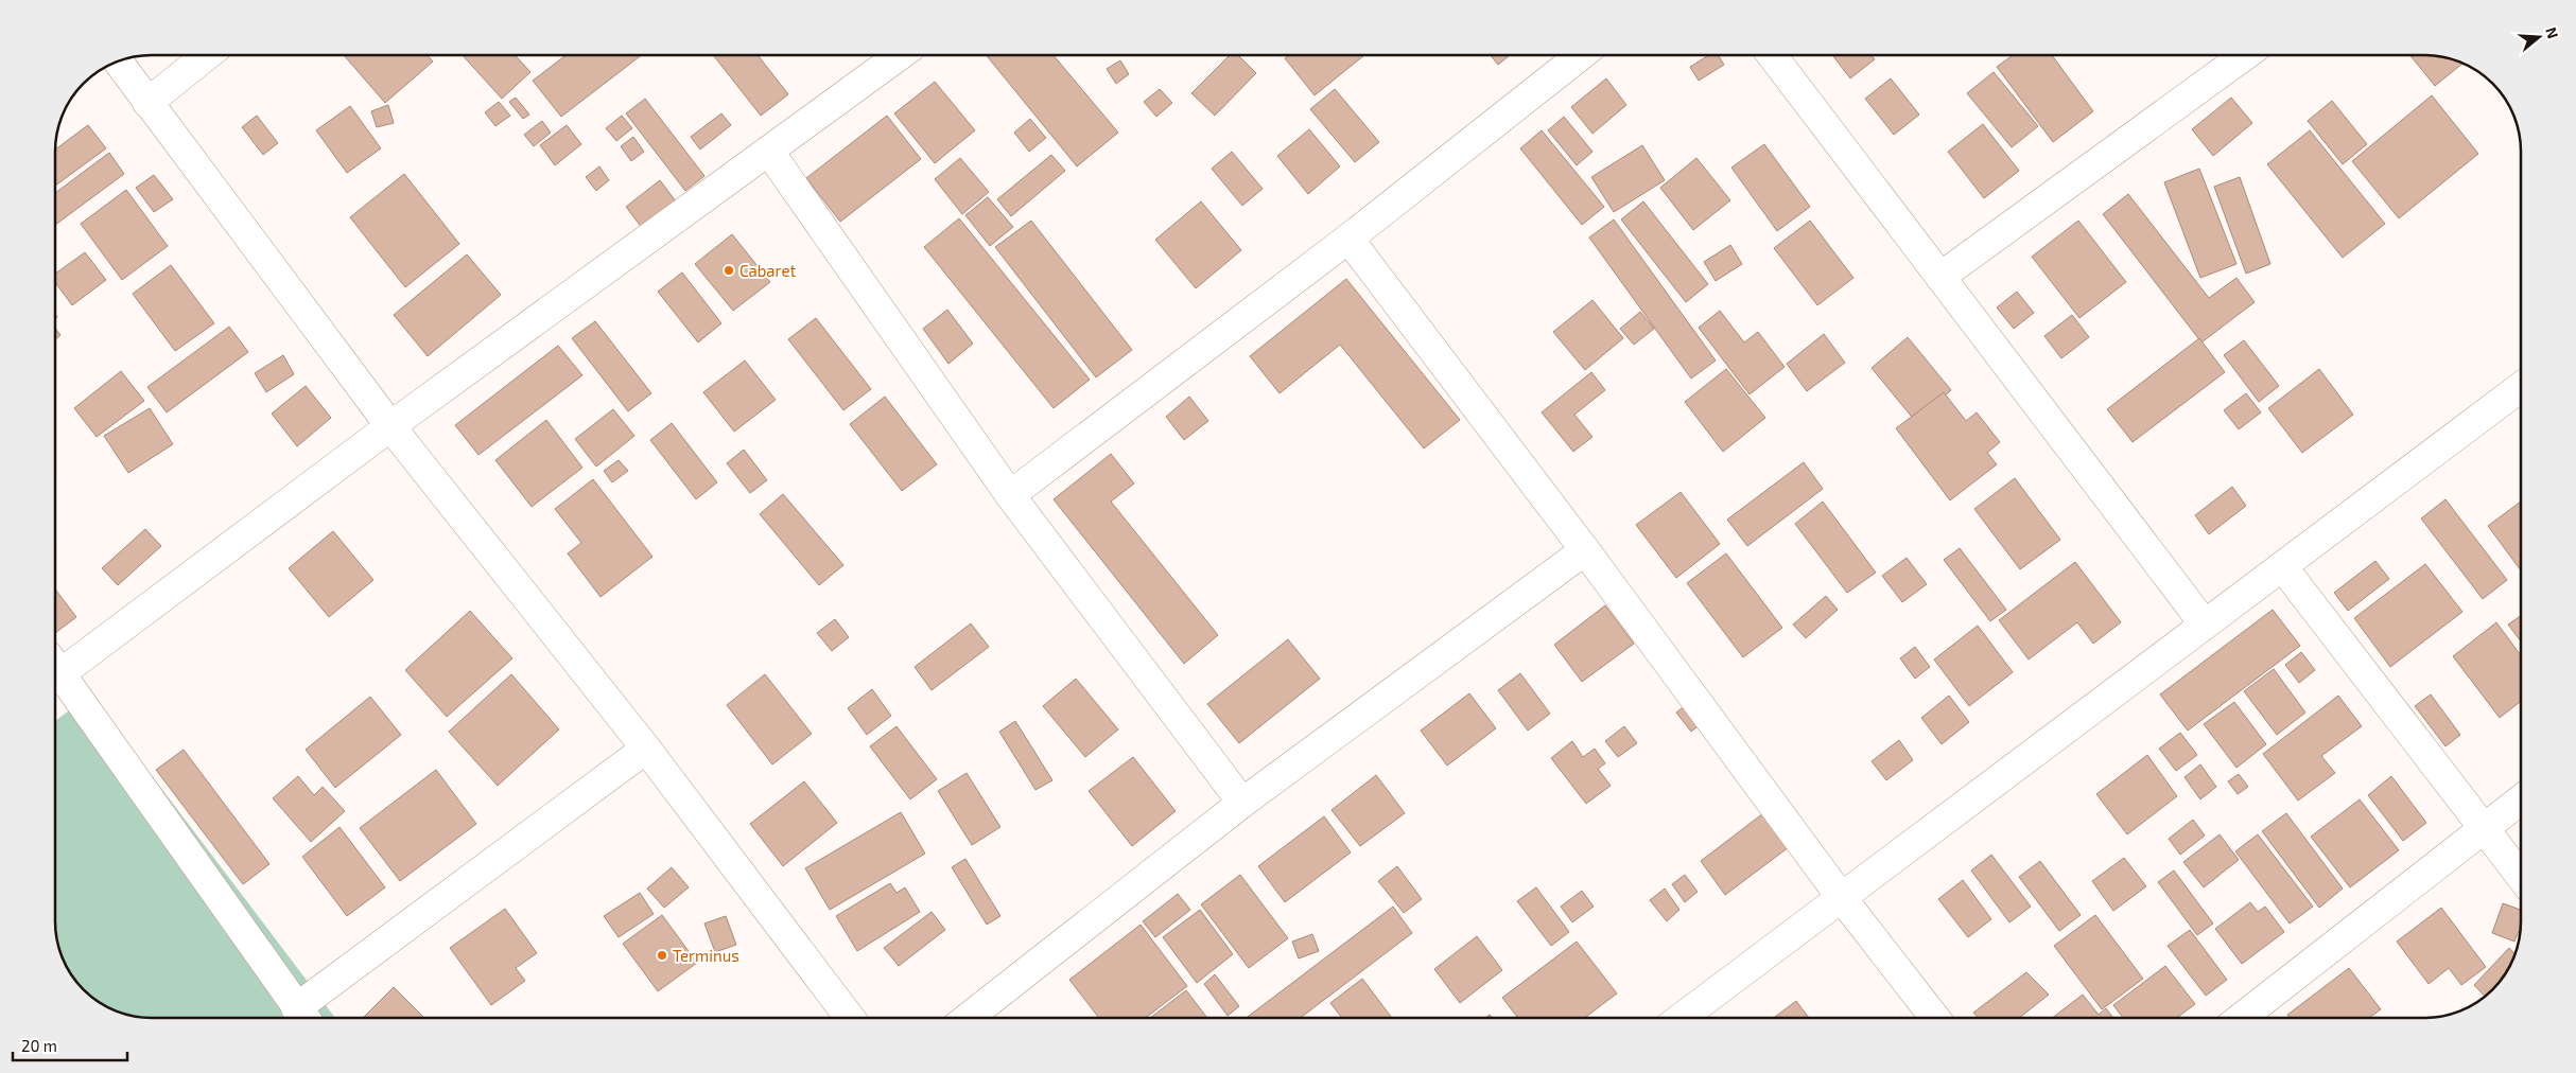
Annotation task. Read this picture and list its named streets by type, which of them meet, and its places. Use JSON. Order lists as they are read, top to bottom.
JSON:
{
  "places": ["Cabaret", "Terminus"],
  "scale_bar": "20 m",
  "north": "right"
}
